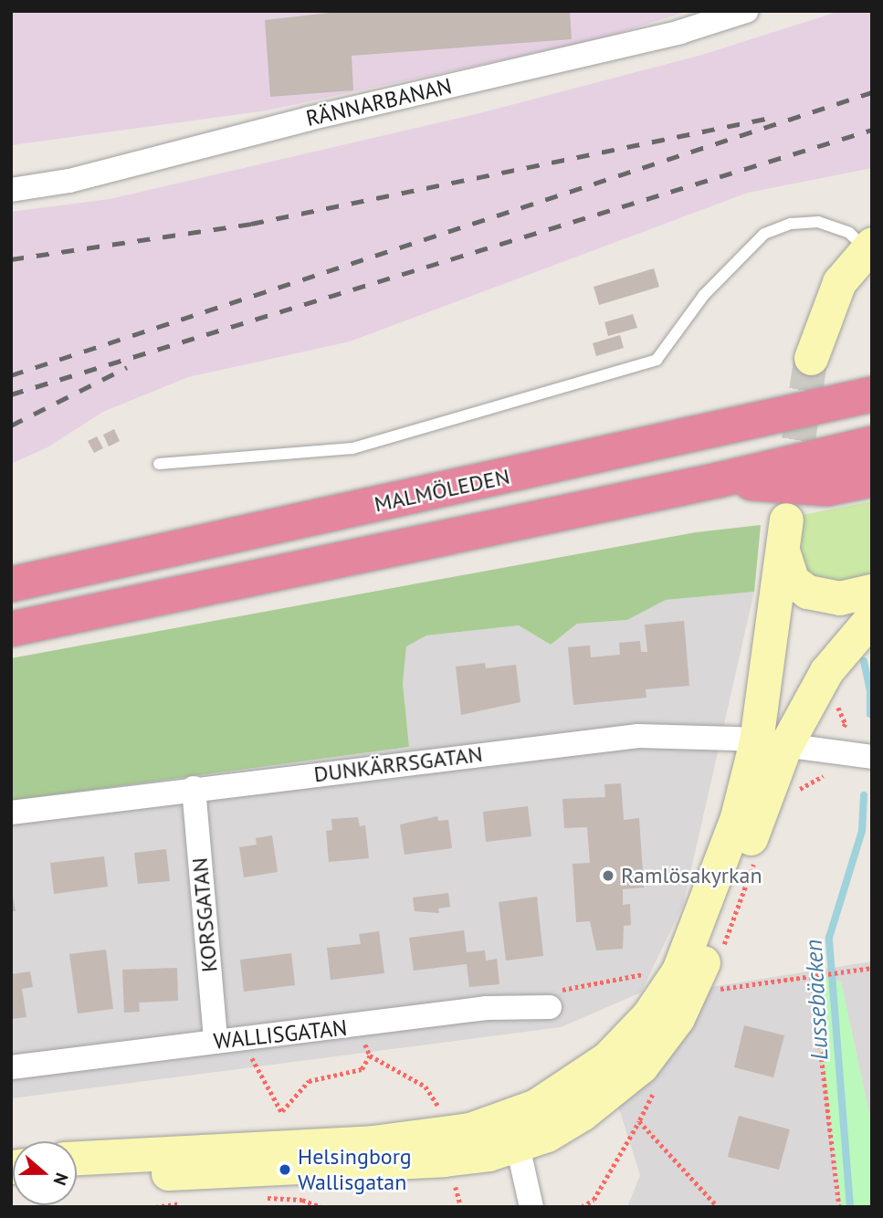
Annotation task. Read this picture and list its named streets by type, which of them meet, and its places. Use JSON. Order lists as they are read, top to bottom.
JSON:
{
  "streets": {
    "highway": ["MALMÖLEDEN"],
    "street": [
      "RÄNNARBANAN",
      "DUNKÄRRSGATAN",
      "KORSGATAN",
      "WALLISGATAN"
    ]
  },
  "crossings": [
    ["DUNKÄRRSGATAN", "KORSGATAN"],
    ["KORSGATAN", "WALLISGATAN"]
  ],
  "water": ["Lussebäcken"],
  "places": ["Ramlösakyrkan", "Helsingborg Wallisgatan"],
  "north": "right"
}
